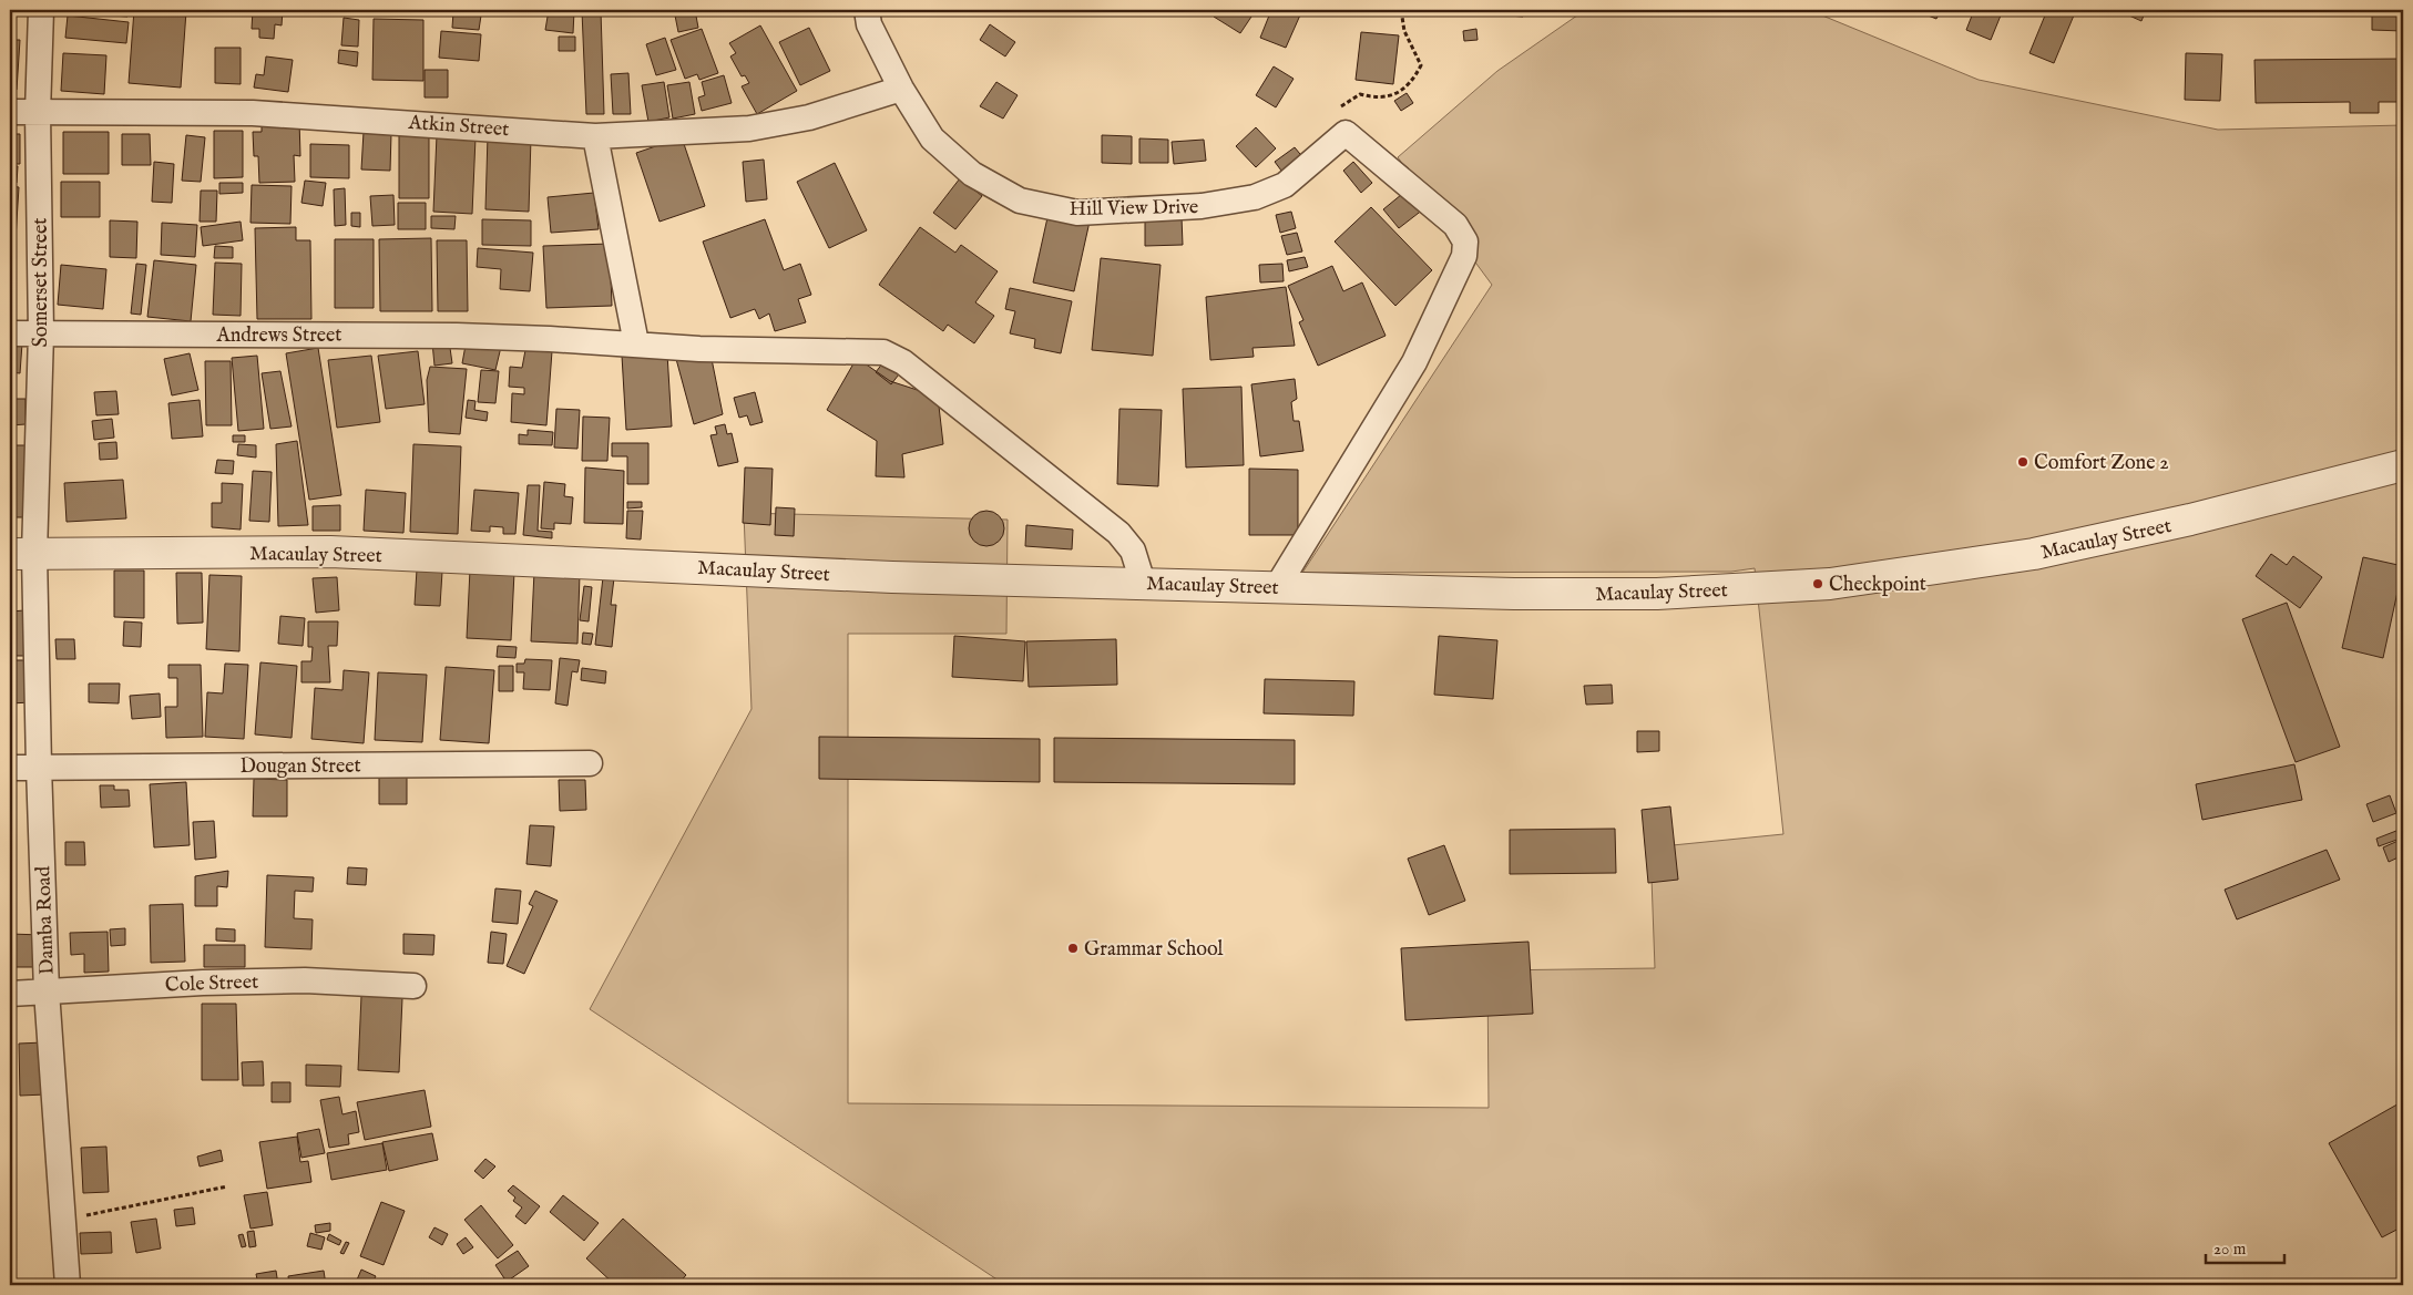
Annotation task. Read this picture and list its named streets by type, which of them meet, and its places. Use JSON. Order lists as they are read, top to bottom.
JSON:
{
  "streets": {
    "street": [
      "Atkin Street",
      "Hill View Drive",
      "Somerset Street",
      "Andrews Street",
      "Macaulay Street",
      "Dougan Street",
      "Damba Road",
      "Cole Street"
    ]
  },
  "crossings": [
    ["Atkin Street", "Hill View Drive"],
    ["Atkin Street", "Somerset Street"],
    ["Somerset Street", "Andrews Street"],
    ["Somerset Street", "Macaulay Street"],
    ["Somerset Street", "Damba Road"],
    ["Andrews Street", "Macaulay Street"],
    ["Macaulay Street", "Damba Road"],
    ["Dougan Street", "Damba Road"],
    ["Damba Road", "Cole Street"]
  ],
  "places": ["Comfort Zone 2", "Checkpoint", "Grammar School"],
  "scale_bar": "20 m"
}
